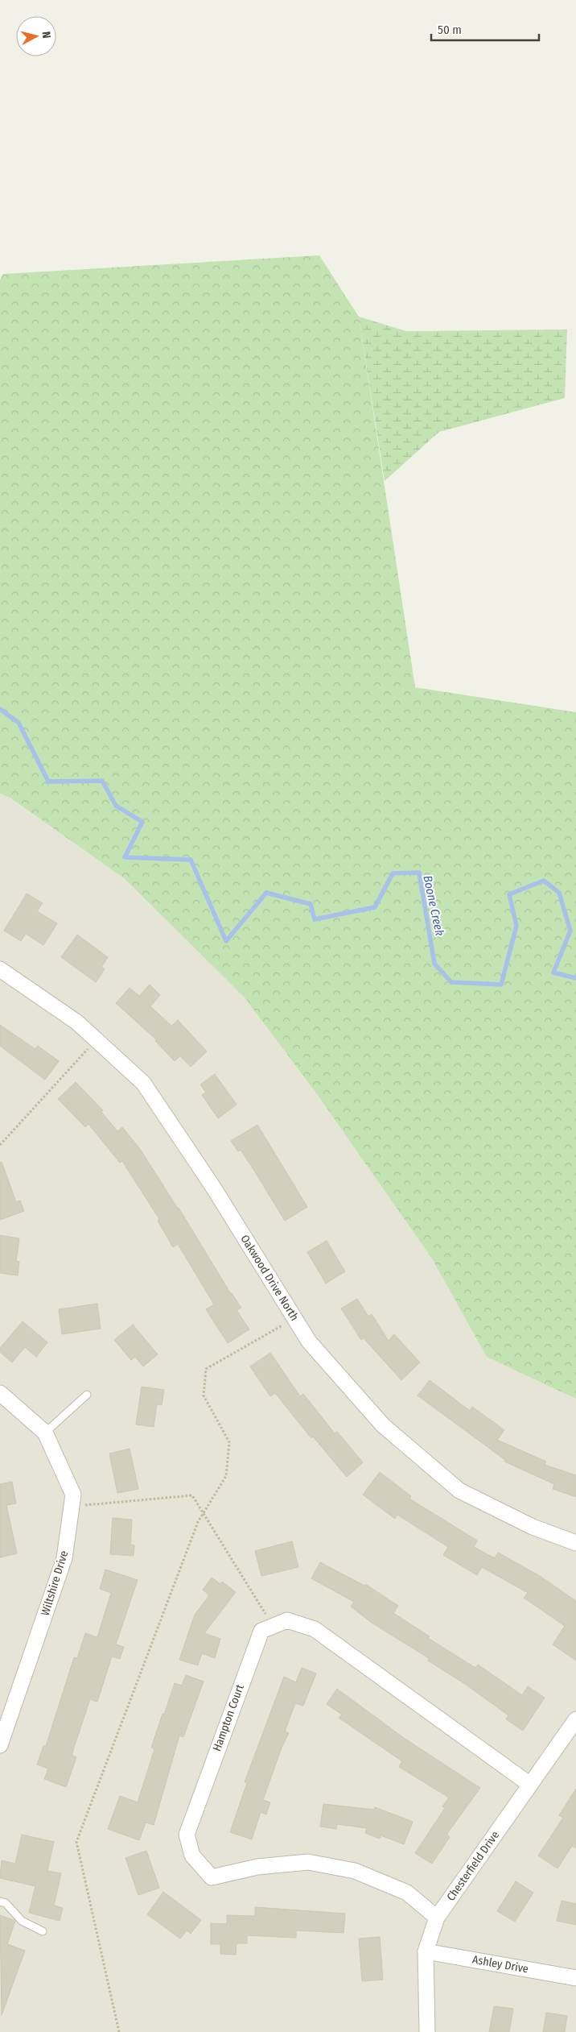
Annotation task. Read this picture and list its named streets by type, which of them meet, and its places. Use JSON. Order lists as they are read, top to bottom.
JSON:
{
  "streets": {
    "street": [
      "Oakwood Drive North",
      "Wiltshire Drive",
      "Hampton Court",
      "Chesterfield Drive",
      "Ashley Drive"
    ]
  },
  "crossings": [
    ["Hampton Court", "Chesterfield Drive"],
    ["Chesterfield Drive", "Ashley Drive"]
  ],
  "water": ["Boone Creek"],
  "scale_bar": "50 m",
  "north": "right"
}
